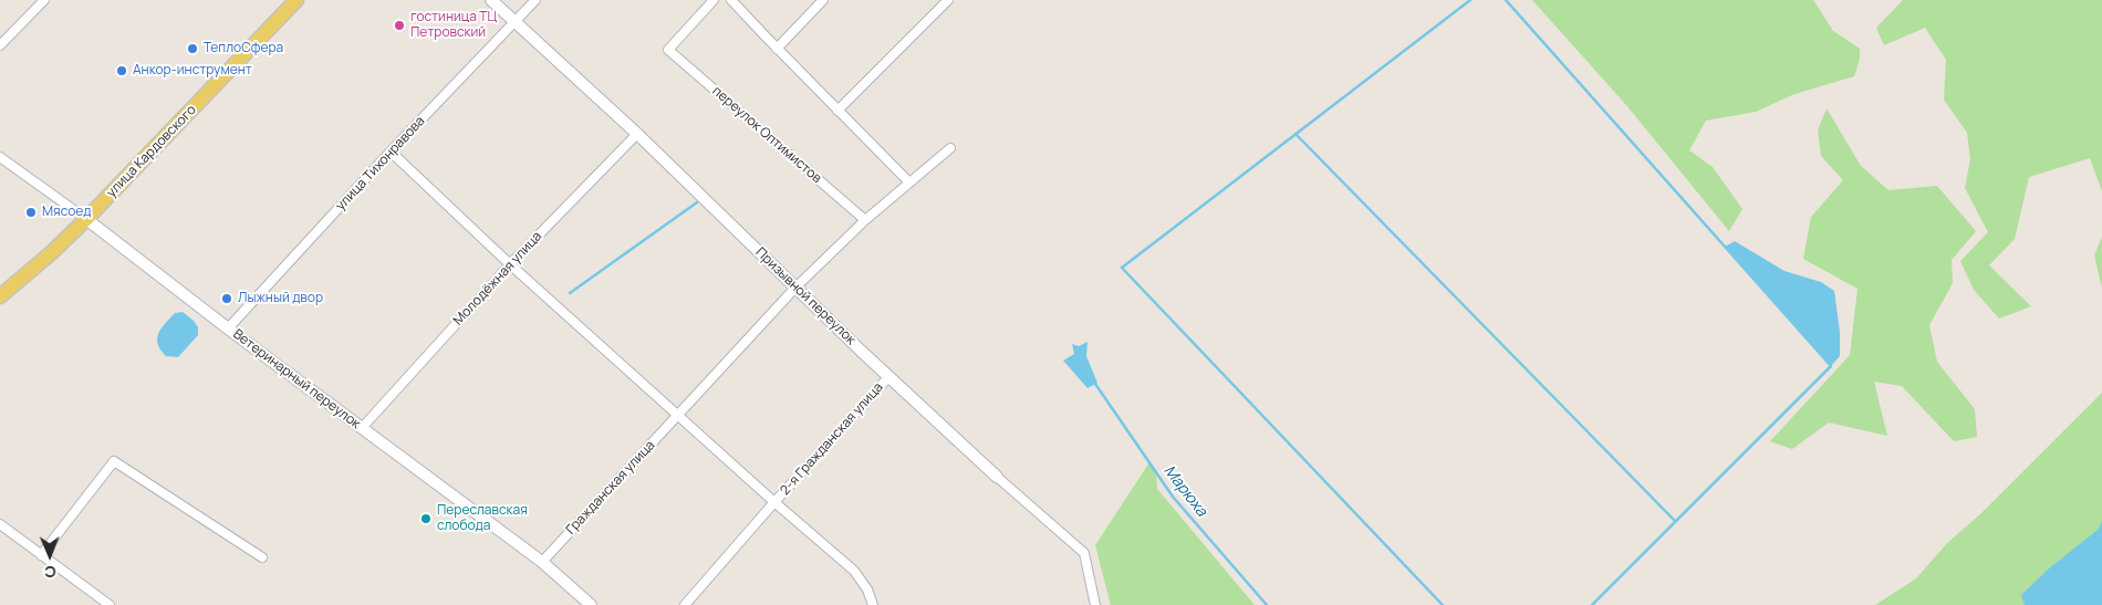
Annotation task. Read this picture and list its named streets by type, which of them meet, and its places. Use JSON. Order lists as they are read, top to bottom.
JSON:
{
  "streets": {
    "main road": ["улица Кардовского"],
    "street": [
      "переулок Оптимистов",
      "улица Тихонравова",
      "Молодёжная улица",
      "Призывной переулок",
      "Ветеринарный переулок",
      "2-я Гражданская улица",
      "Гражданская улица"
    ]
  },
  "crossings": [
    ["переулок Оптимистов", "Гражданская улица"],
    ["улица Кардовского", "Ветеринарный переулок"],
    ["улица Тихонравова", "Призывной переулок"],
    ["улица Тихонравова", "Ветеринарный переулок"],
    ["Молодёжная улица", "Призывной переулок"],
    ["Молодёжная улица", "Ветеринарный переулок"],
    ["Призывной переулок", "2-я Гражданская улица"],
    ["Призывной переулок", "Гражданская улица"],
    ["Ветеринарный переулок", "Гражданская улица"]
  ],
  "water": ["Марюха"],
  "places": [
    "гостиница ТЦ Петровский",
    "ТеплоСфера",
    "Анкор-инструмент",
    "Мясоед",
    "Лыжный двор",
    "Переславская слобода"
  ],
  "north": "bottom"
}
